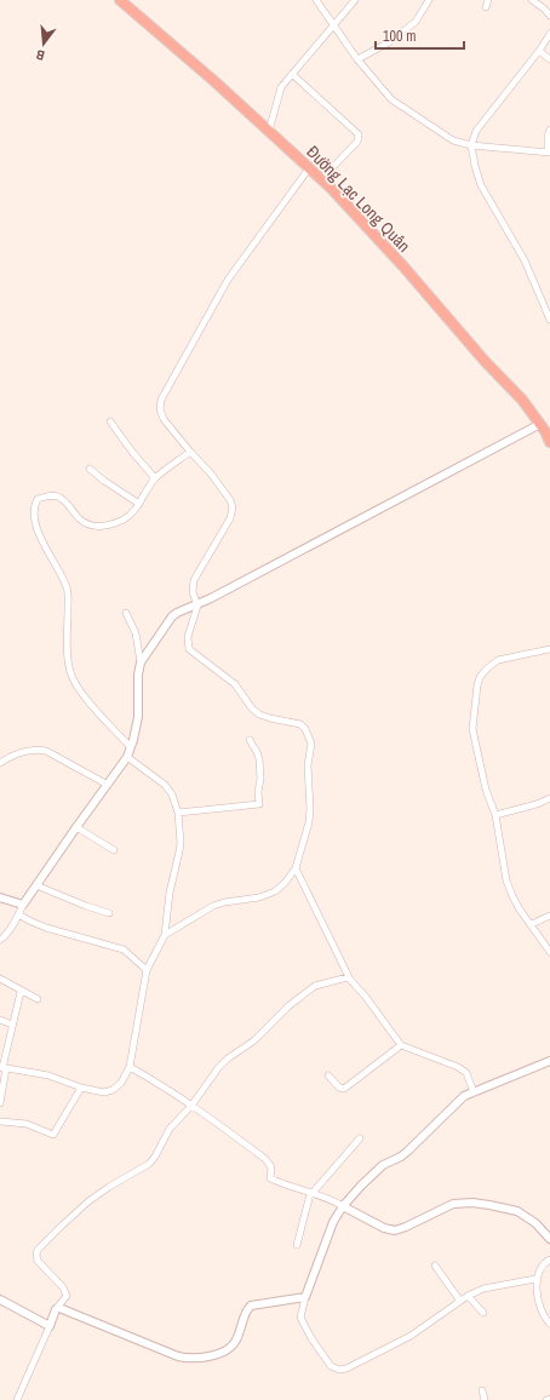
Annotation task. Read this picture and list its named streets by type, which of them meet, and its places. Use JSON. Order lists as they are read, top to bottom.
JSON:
{
  "streets": {
    "highway": ["Đường Lạc Long Quân"]
  },
  "scale_bar": "100 m",
  "north": "bottom"
}
